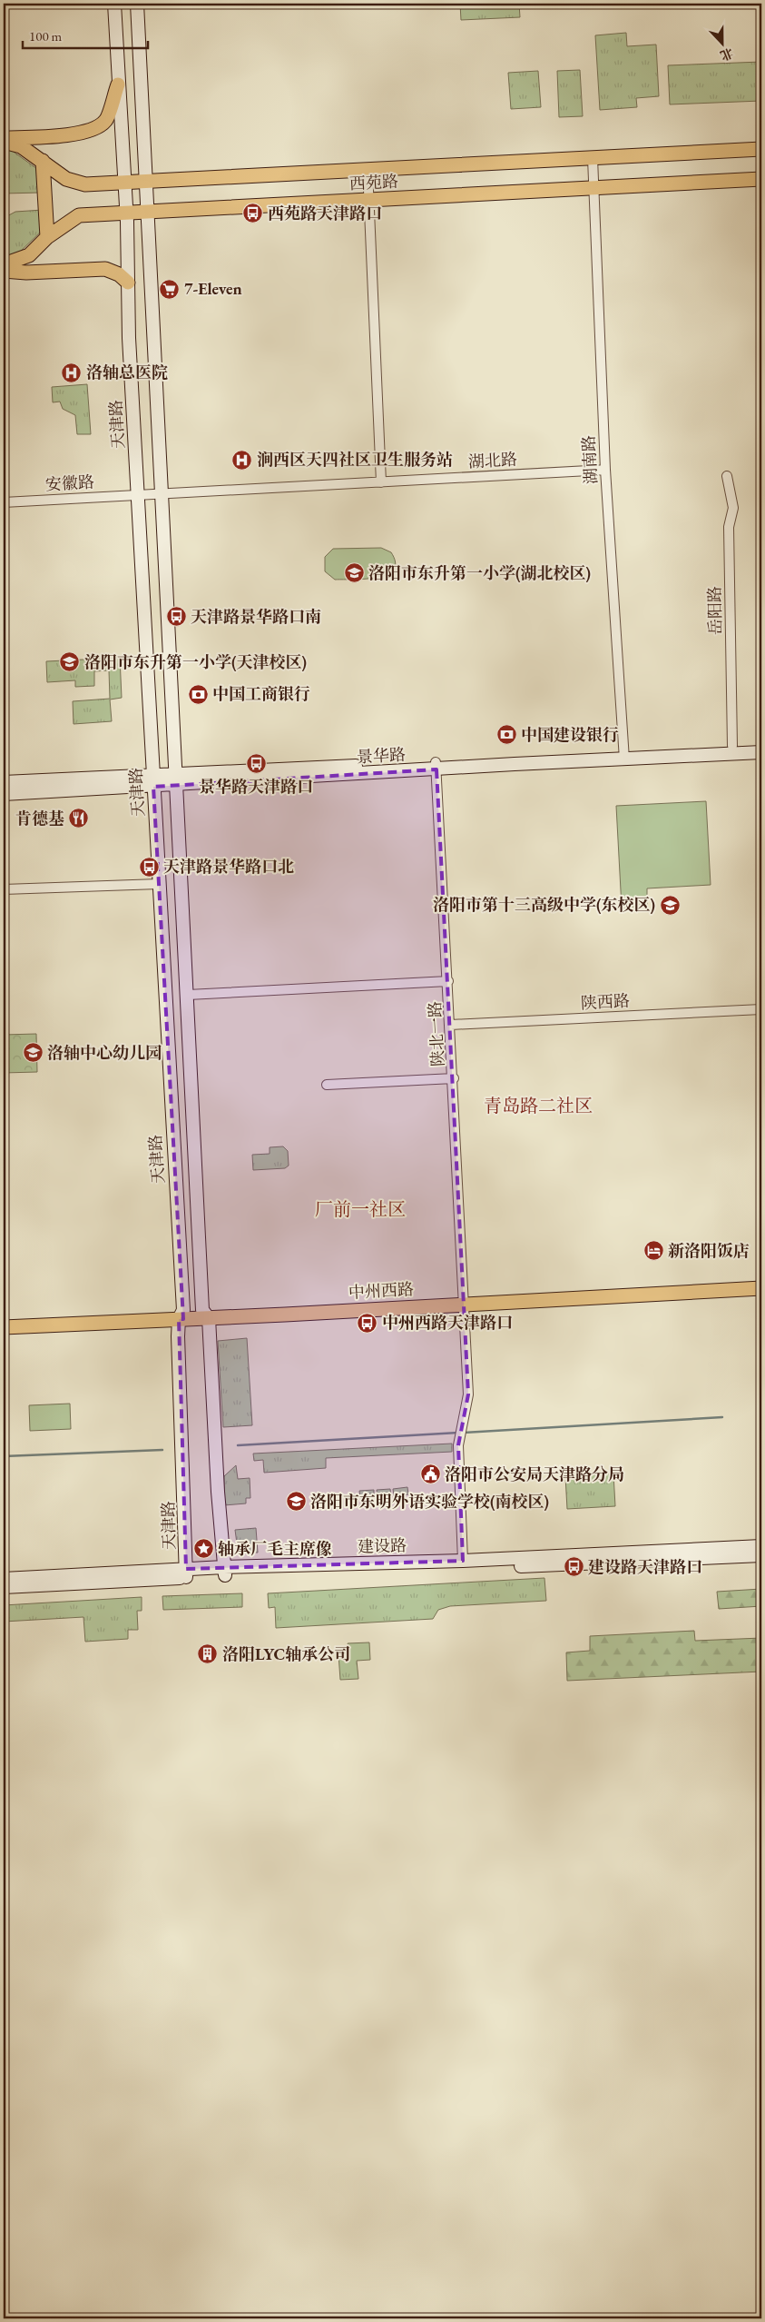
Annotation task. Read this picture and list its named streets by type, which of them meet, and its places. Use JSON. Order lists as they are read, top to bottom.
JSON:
{
  "streets": {
    "main road": [
      "西苑路",
      "天津路",
      "景华路",
      "中州西路",
      "建设路"
    ],
    "street": [
      "湖南路",
      "湖北路",
      "安徽路",
      "岳阳路",
      "陕西路",
      "陕北一路"
    ]
  },
  "crossings": [
    ["西苑路", "天津路"],
    ["西苑路", "湖南路"],
    ["天津路", "湖北路"],
    ["天津路", "安徽路"],
    ["天津路", "景华路"],
    ["天津路", "中州西路"],
    ["天津路", "建设路"],
    ["湖南路", "湖北路"],
    ["湖南路", "景华路"],
    ["湖北路", "安徽路"],
    ["岳阳路", "景华路"],
    ["景华路", "陕北一路"],
    ["陕西路", "陕北一路"],
    ["陕北一路", "中州西路"],
    ["陕北一路", "建设路"]
  ],
  "districts": ["青岛路二社区", "厂前一社区"],
  "places": {
    "bus stop": [
      "西苑路天津路口",
      "天津路景华路口南",
      "景华路天津路口",
      "天津路景华路口北",
      "中州西路天津路口",
      "建设路天津路口"
    ],
    "supermarket": ["7-Eleven"],
    "hospital": ["洛轴总医院", "涧西区天四社区卫生服务站"],
    "school or university": [
      "洛阳市东升第一小学(湖北校区)",
      "洛阳市东升第一小学(天津校区)",
      "洛阳市第十三高级中学(东校区)",
      "洛轴中心幼儿园",
      "洛阳市东明外语实验学校(南校区)"
    ],
    "bank": ["中国工商银行", "中国建设银行"],
    "restaurant": ["肯德基"],
    "hotel": ["新洛阳饭店"],
    "public building": ["洛阳市公安局天津路分局"],
    "place": ["轴承厂毛主席像"],
    "building": ["洛阳LYC轴承公司"]
  },
  "scale_bar": "100 m",
  "north": "bottom"
}
